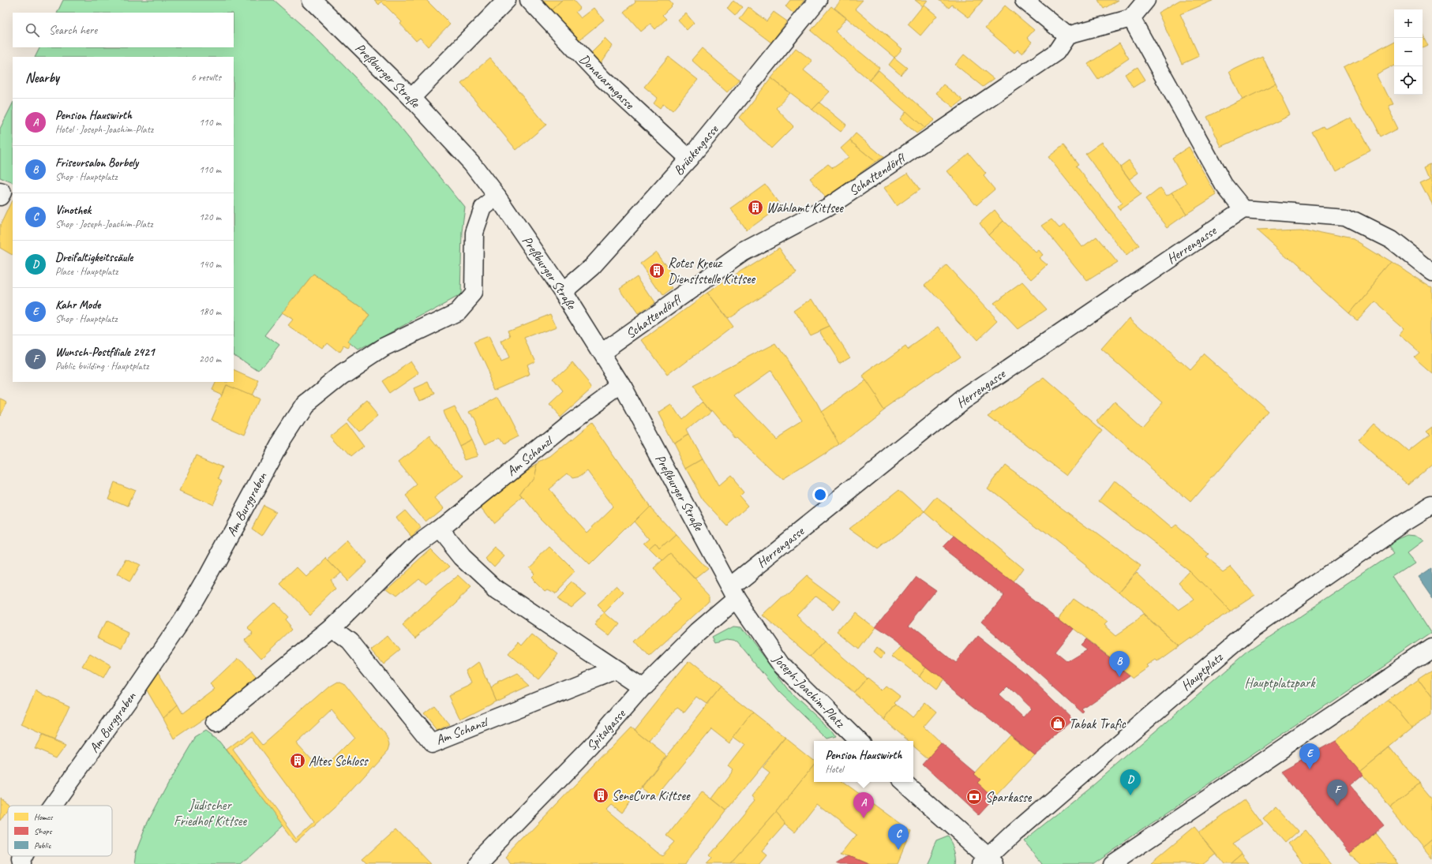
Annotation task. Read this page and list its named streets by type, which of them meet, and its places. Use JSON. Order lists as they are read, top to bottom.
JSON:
{
  "streets": {
    "street": [
      "Preßburger Straße",
      "Donauarmgasse",
      "Brückengasse",
      "Schattendörfl",
      "Herrengasse",
      "Am Schanzl",
      "Am Burggraben",
      "Hauptplatz",
      "Joseph-Joachim-Platz",
      "Spitalgasse"
    ]
  },
  "crossings": [
    ["Preßburger Straße", "Brückengasse"],
    ["Preßburger Straße", "Schattendörfl"],
    ["Preßburger Straße", "Herrengasse"],
    ["Preßburger Straße", "Am Schanzl"],
    ["Preßburger Straße", "Am Burggraben"],
    ["Preßburger Straße", "Joseph-Joachim-Platz"],
    ["Preßburger Straße", "Spitalgasse"],
    ["Donauarmgasse", "Brückengasse"],
    ["Herrengasse", "Joseph-Joachim-Platz"],
    ["Herrengasse", "Spitalgasse"],
    ["Joseph-Joachim-Platz", "Spitalgasse"]
  ],
  "parks": ["Hauptplatzpark", "Jüdischer Friedhof Kittsee"],
  "places": {
    "building": [
      "Wählamt Kittsee",
      "Rotes Kreuz Dienststelle Kittsee",
      "Altes Schloss",
      "SeneCura Kittsee"
    ],
    "shop": ["Tabak Trafic"],
    "bank": ["Sparkasse"]
  },
  "legend": ["Homes", "Shops", "Public"],
  "page": {
    "map_buttons": ["+", "−"],
    "search": "Search here",
    "heading": ["Nearby", "6 results"],
    "list": [
      {
        "mark": "A",
        "name": "Pension Hauswirth",
        "note": "Hotel · Joseph-Joachim-Platz",
        "value": "110 m"
      },
      {
        "mark": "B",
        "name": "Friseursalon Borbely",
        "note": "Shop · Hauptplatz",
        "value": "110 m"
      },
      {
        "mark": "C",
        "name": "Vinothek",
        "note": "Shop · Joseph-Joachim-Platz",
        "value": "120 m"
      },
      {
        "mark": "D",
        "name": "Dreifaltigkeitssäule",
        "note": "Place · Hauptplatz",
        "value": "140 m"
      },
      {
        "mark": "E",
        "name": "Kahr Mode",
        "note": "Shop · Hauptplatz",
        "value": "180 m"
      },
      {
        "mark": "F",
        "name": "Wunsch-Postfiliale 2421",
        "note": "Public building · Hauptplatz",
        "value": "200 m"
      }
    ],
    "pins": [
      "B",
      "E",
      "D",
      "F",
      "A",
      "C"
    ],
    "popup": ["Pension Hauswirth", "Hotel"]
  }
}
